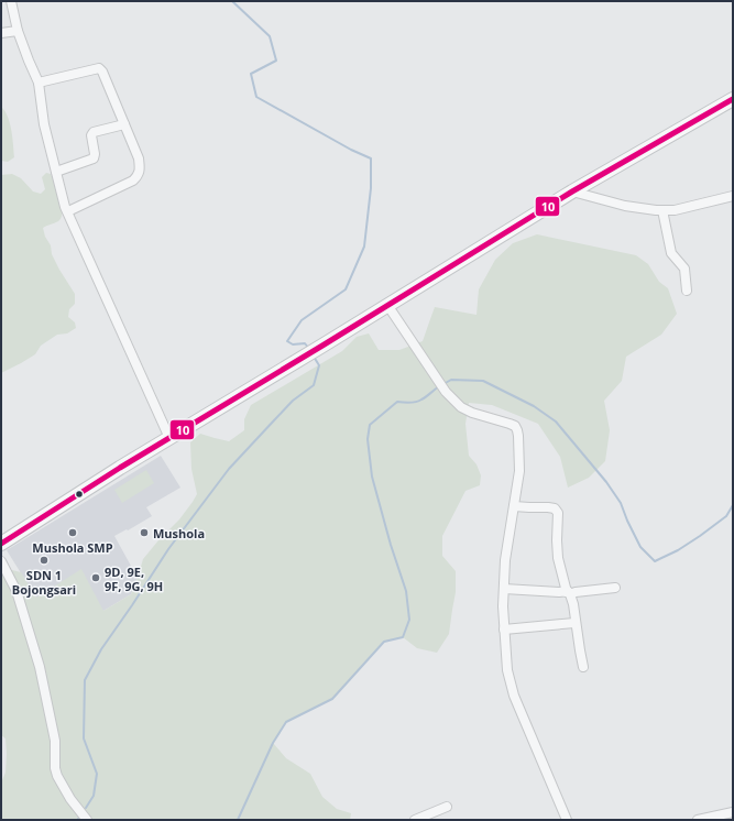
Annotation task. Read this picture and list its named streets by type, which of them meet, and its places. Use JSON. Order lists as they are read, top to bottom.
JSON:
{
  "places": [
    "Mushola SMP",
    "Mushola",
    "SDN 1 Bojongsari",
    "9D, 9E, 9F, 9G, 9H"
  ],
  "lines": ["transit line 10"]
}
